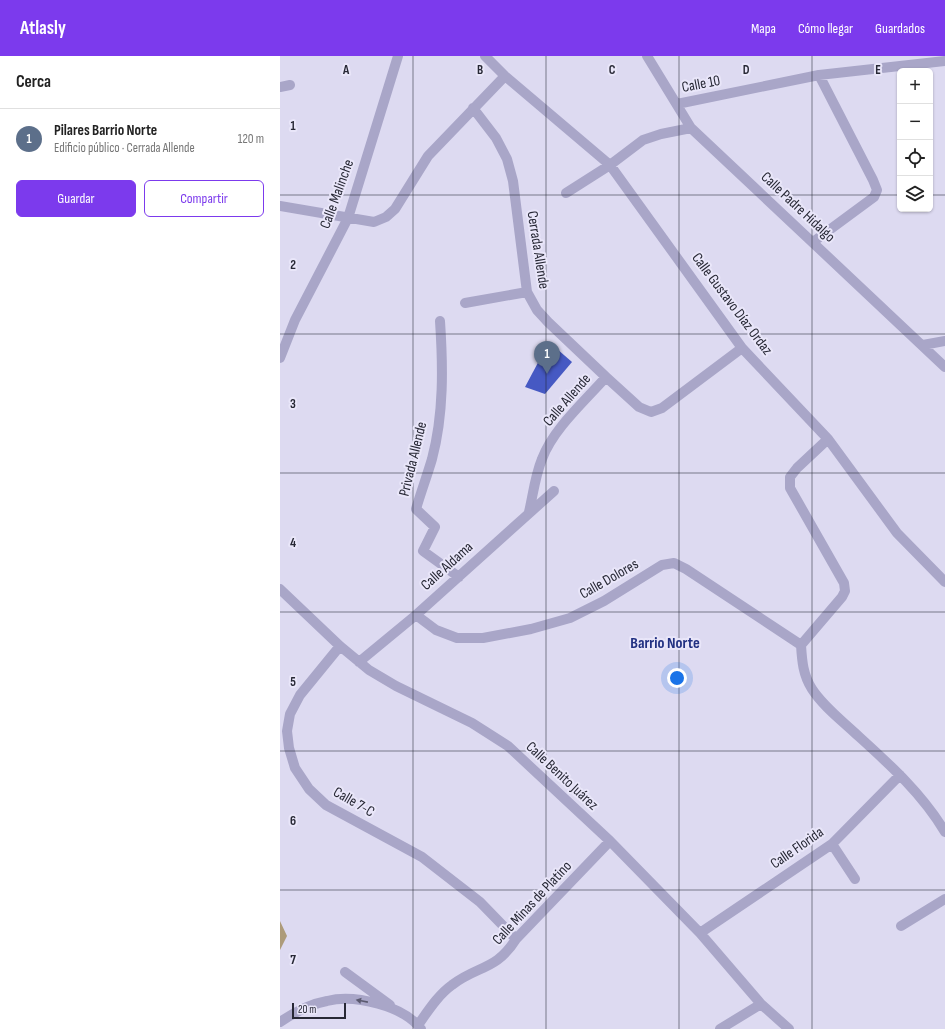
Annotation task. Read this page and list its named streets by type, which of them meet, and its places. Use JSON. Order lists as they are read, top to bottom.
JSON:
{
  "streets": {
    "street": [
      "Calle 10",
      "Calle Malinche",
      "Calle Padre Hidalgo",
      "Cerrada Allende",
      "Calle Gustavo Díaz Ordaz",
      "Calle Allende",
      "Privada Allende",
      "Calle Aldama",
      "Calle Dolores",
      "Calle Benito Juárez",
      "Calle 7-C",
      "Calle Florida",
      "Calle Minas de Platino"
    ]
  },
  "crossings": [
    ["Calle 10", "Calle Padre Hidalgo"],
    ["Cerrada Allende", "Calle Allende"],
    ["Calle Gustavo Díaz Ordaz", "Calle Allende"],
    ["Calle Allende", "Calle Aldama"],
    ["Privada Allende", "Calle Aldama"],
    ["Calle Aldama", "Calle Dolores"],
    ["Calle Aldama", "Calle Benito Juárez"],
    ["Calle Benito Juárez", "Calle 7-C"],
    ["Calle Benito Juárez", "Calle Florida"],
    ["Calle Benito Juárez", "Calle Minas de Platino"],
    ["Calle 7-C", "Calle Minas de Platino"]
  ],
  "districts": ["Barrio Norte"],
  "scale_bar": "20 m",
  "page": {
    "header": "Atlasly",
    "nav": ["Mapa", "Cómo llegar", "Guardados"],
    "heading": "Cerca",
    "map_buttons": ["+", "−"],
    "list": [
      {
        "mark": "1",
        "name": "Pilares Barrio Norte",
        "note": "Edificio público · Cerrada Allende",
        "value": "120 m"
      }
    ],
    "buttons": ["Guardar", "Compartir"],
    "pins": "1",
    "scale": "20 m"
  },
  "grid": {
    "columns": [
      "A",
      "B",
      "C",
      "D",
      "E"
    ],
    "rows": [
      "1",
      "2",
      "3",
      "4",
      "5",
      "6",
      "7"
    ]
  }
}
